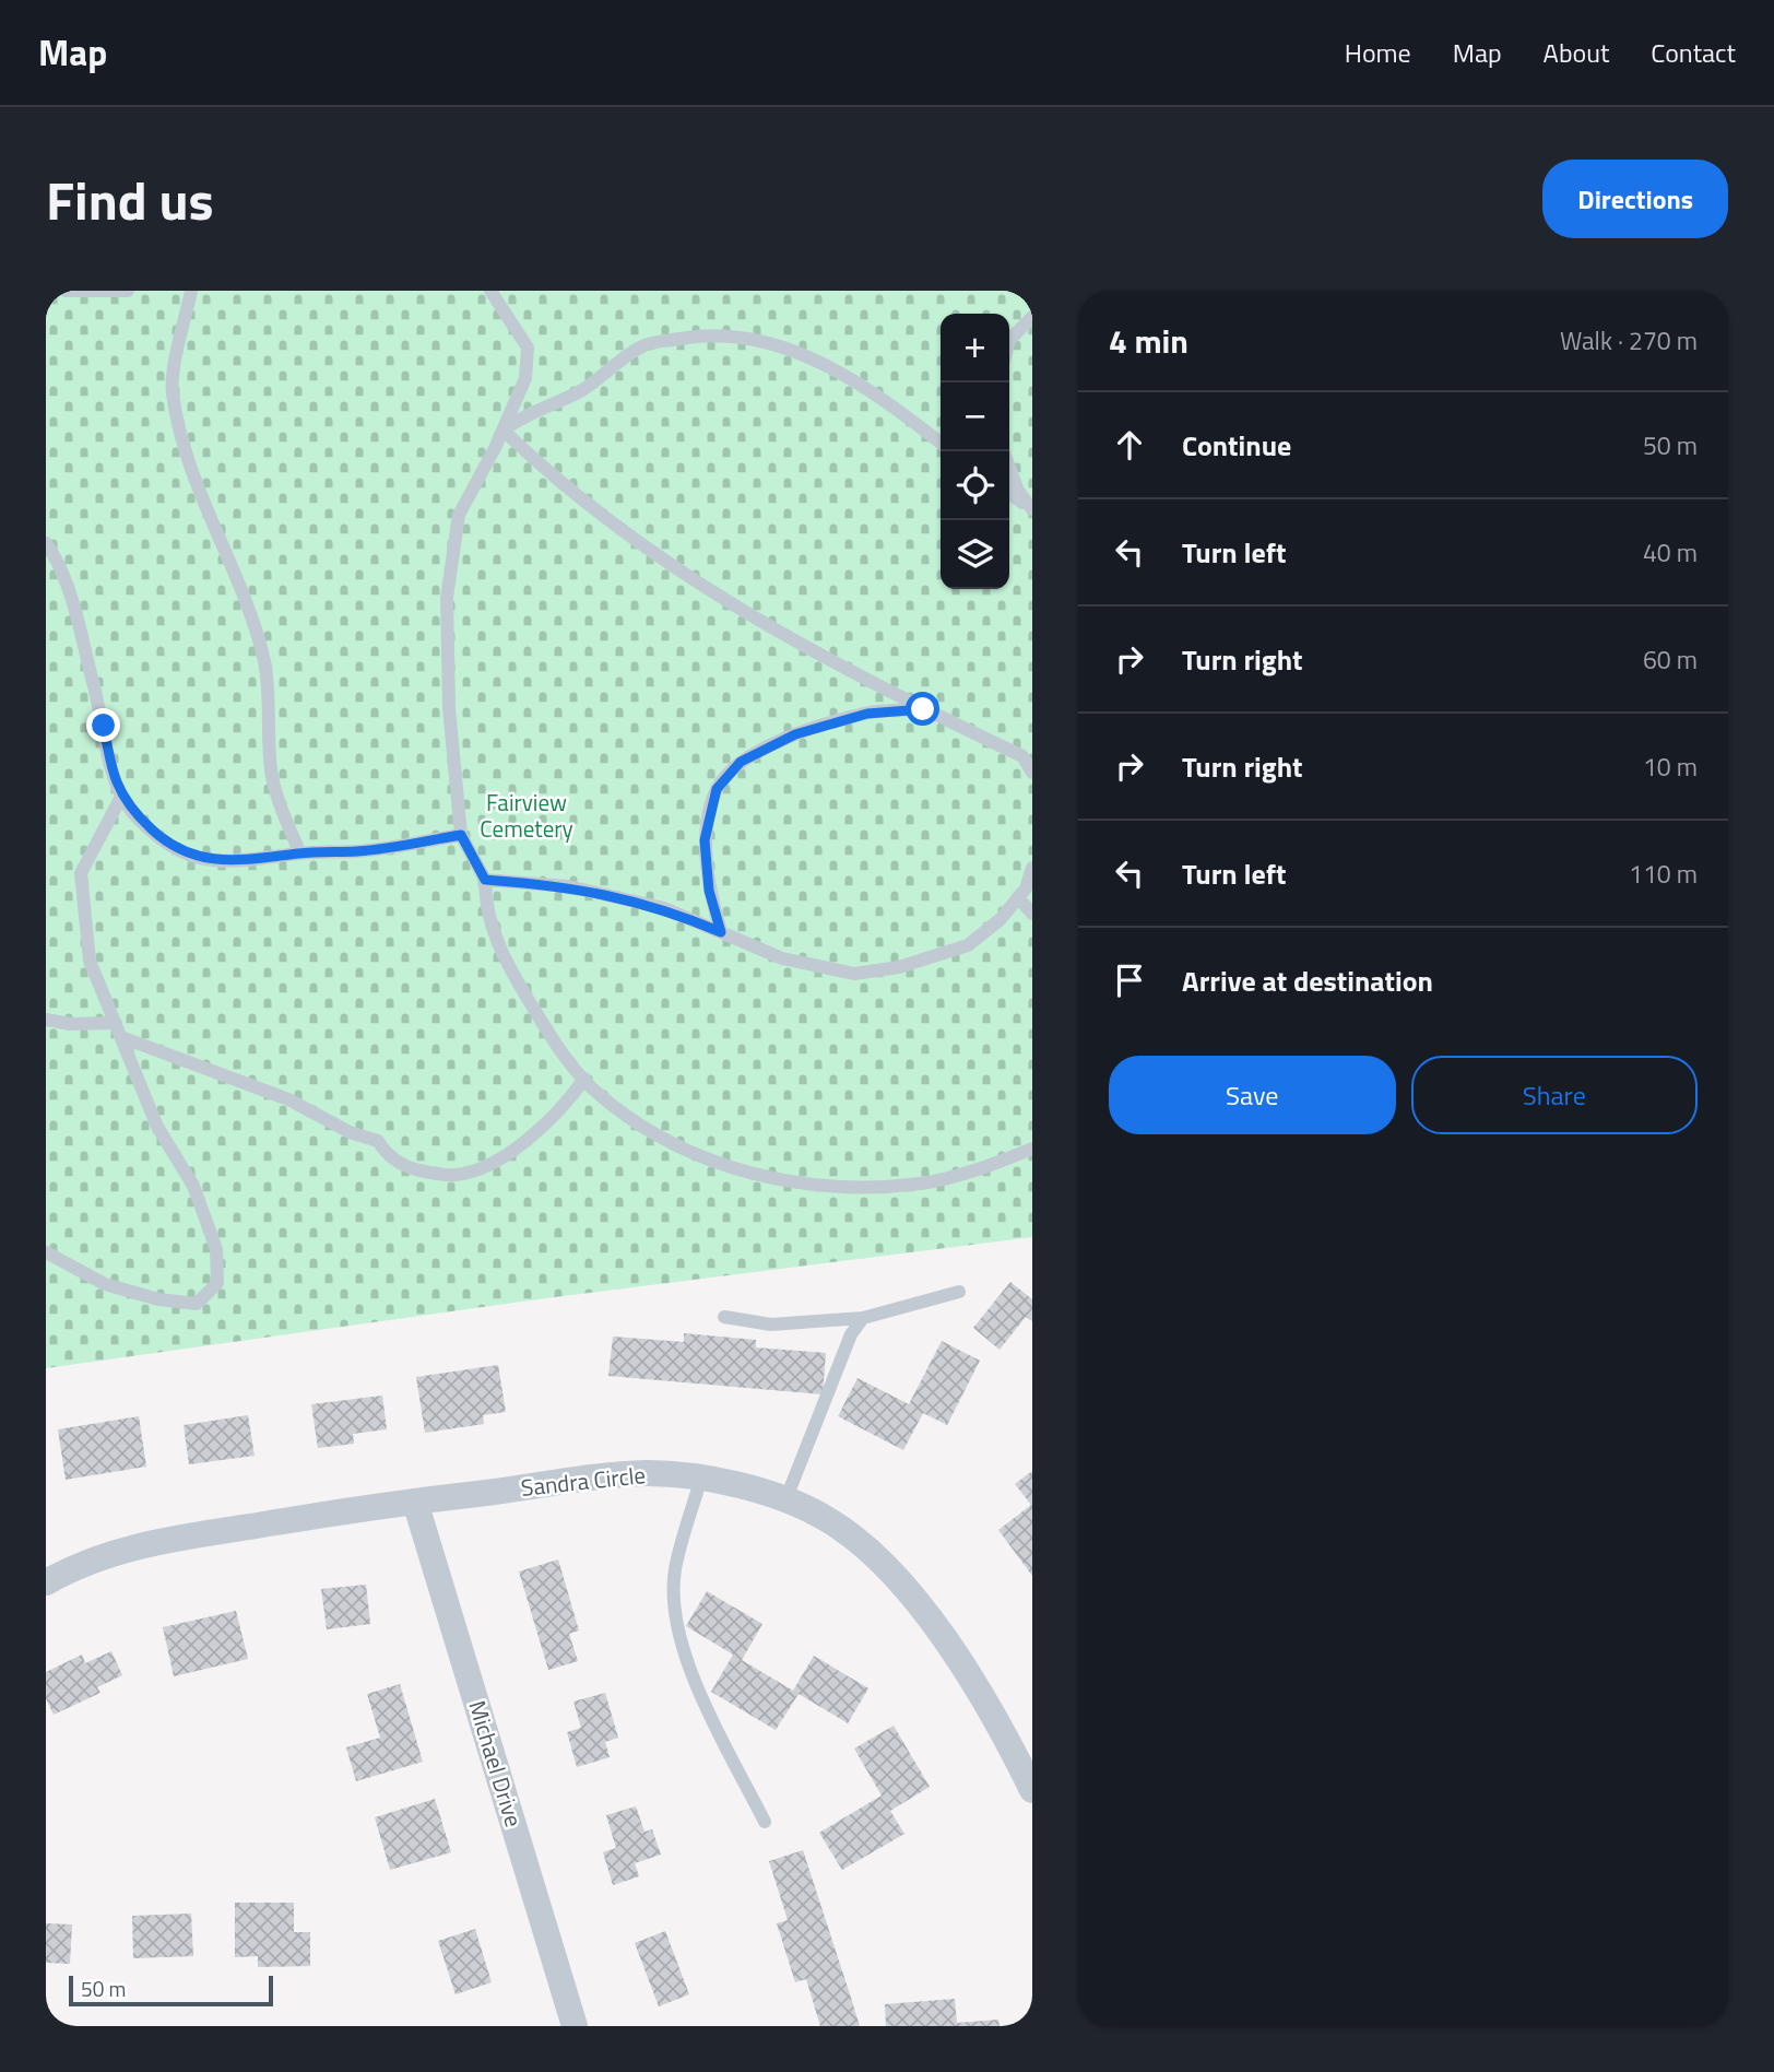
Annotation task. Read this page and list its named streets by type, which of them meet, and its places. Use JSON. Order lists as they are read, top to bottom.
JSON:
{
  "streets": {
    "street": ["Sandra Circle", "Michael Drive"]
  },
  "crossings": [
    ["Sandra Circle", "Michael Drive"]
  ],
  "parks": ["Fairview Cemetery"],
  "scale_bar": "50 m",
  "page": {
    "header": "Map",
    "nav": [
      "Home",
      "Map",
      "About",
      "Contact"
    ],
    "title": "Find us",
    "buttons": [
      "Directions",
      ["Save", "Share"]
    ],
    "heading": ["4 min", "Walk · 270 m"],
    "map_buttons": ["+", "−"],
    "list": [
      ["Continue", "50 m"],
      ["Turn left", "40 m"],
      ["Turn right", "60 m"],
      ["Turn right", "10 m"],
      ["Turn left", "110 m"],
      "Arrive at destination"
    ],
    "scale": "50 m"
  }
}
